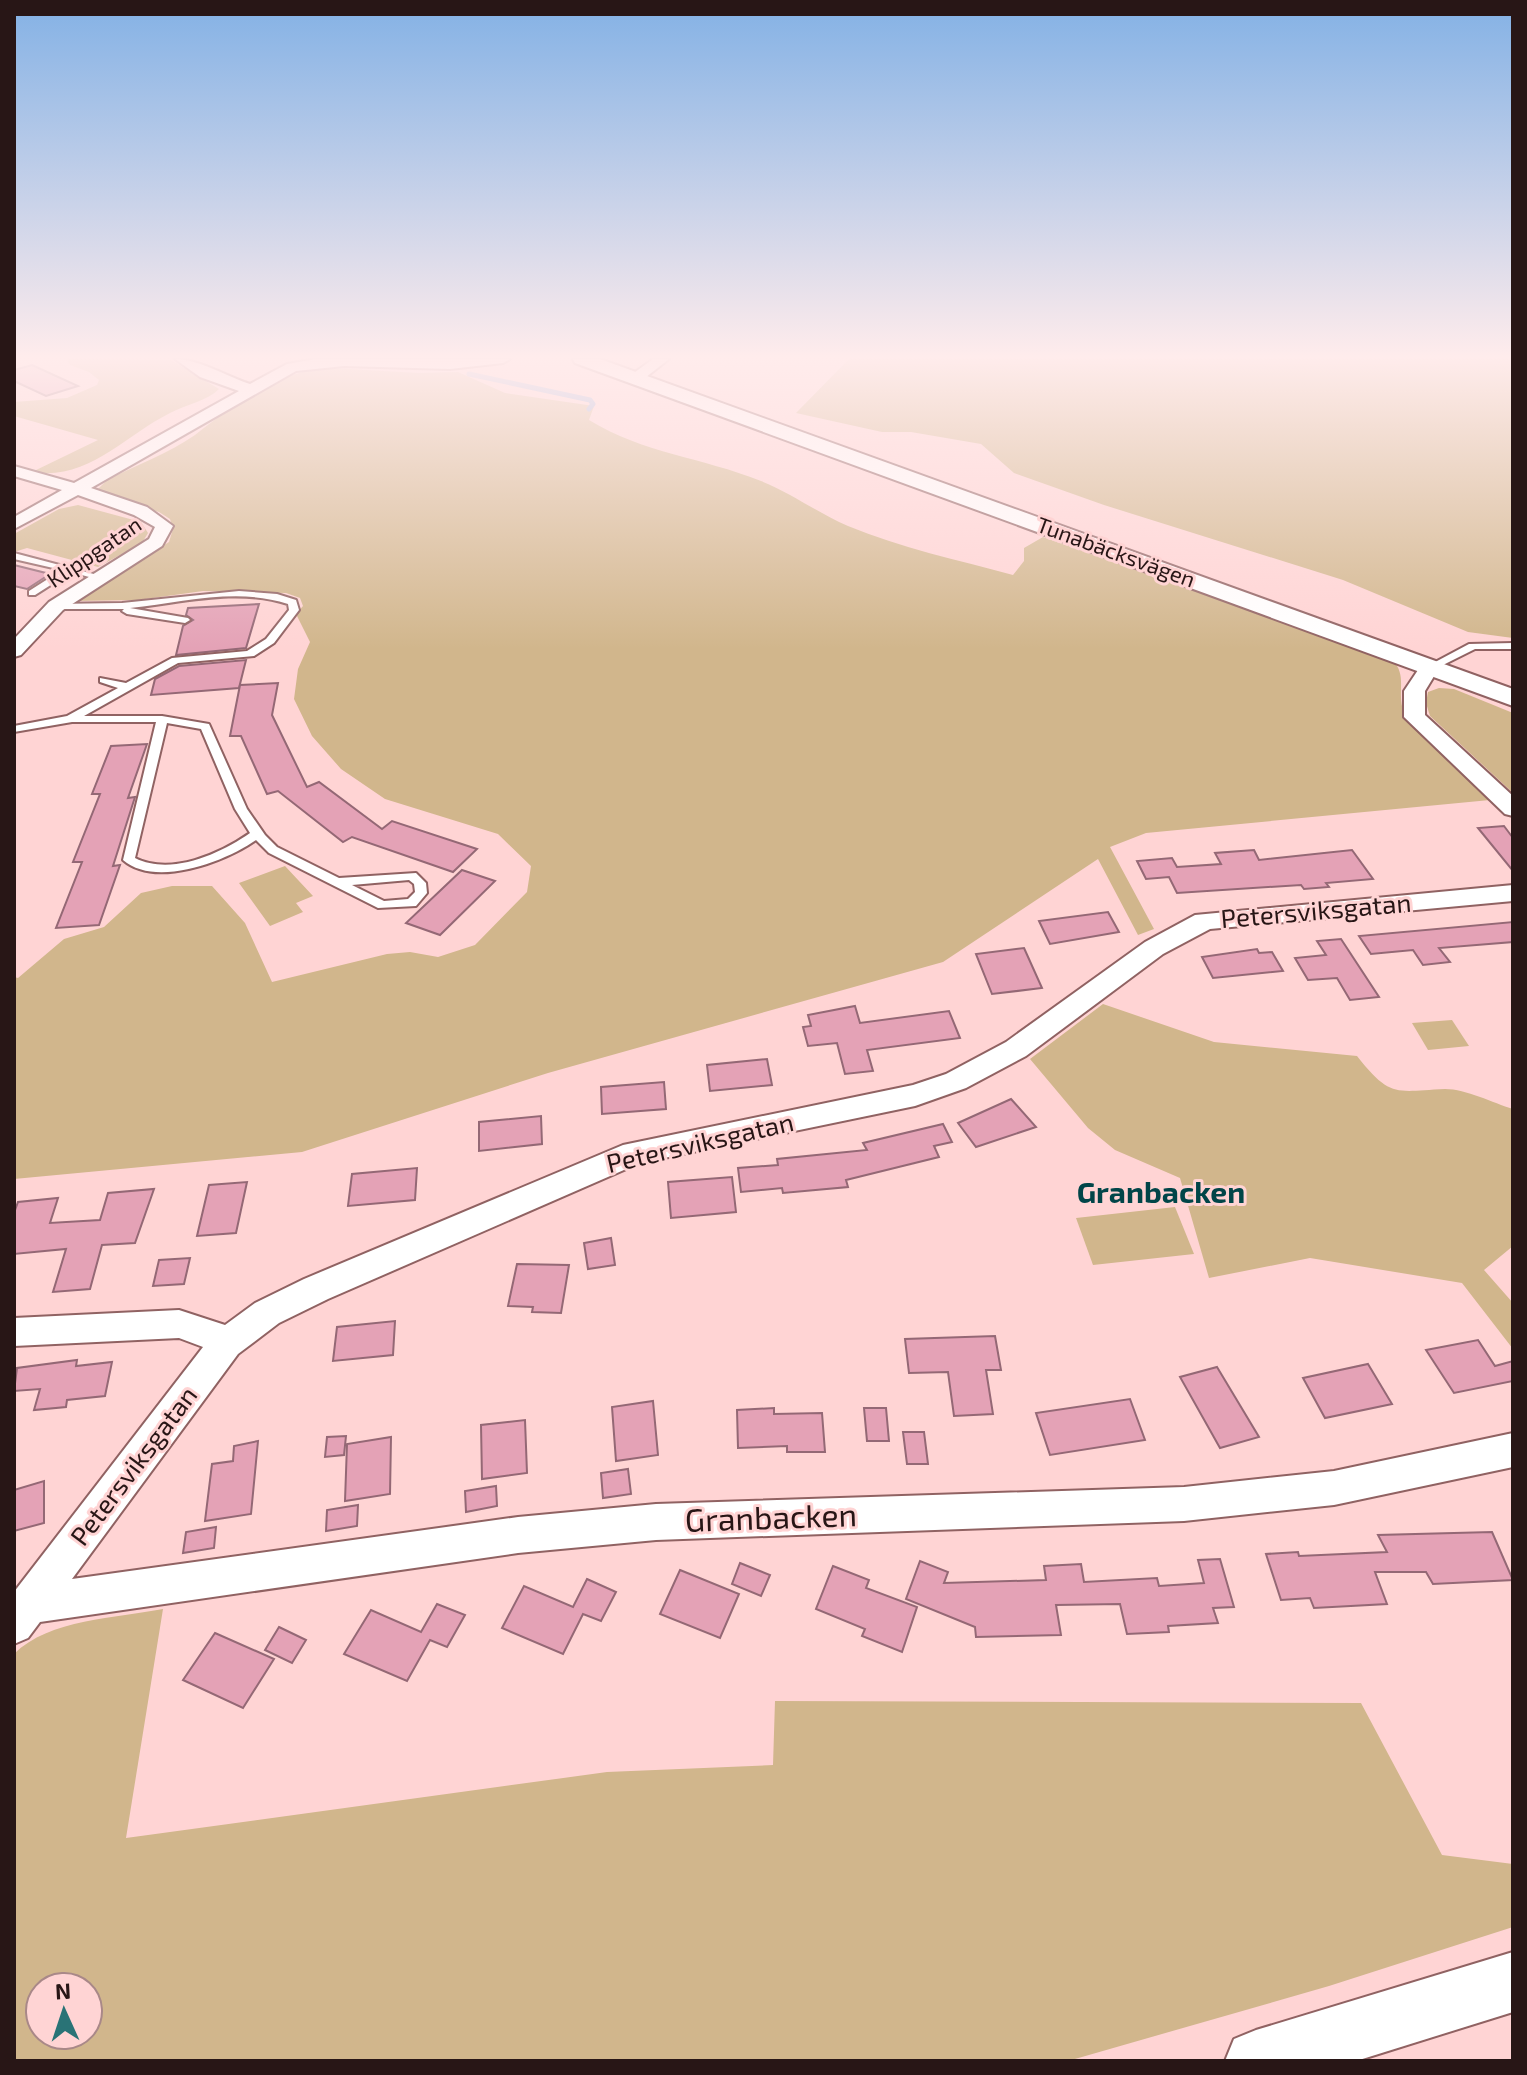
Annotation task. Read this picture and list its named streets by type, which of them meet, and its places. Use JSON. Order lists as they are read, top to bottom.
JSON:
{
  "streets": {
    "street": [
      "Klippgatan",
      "Tunabäcksvägen",
      "Petersviksgatan",
      "Granbacken"
    ]
  },
  "crossings": [
    ["Petersviksgatan", "Granbacken"]
  ],
  "districts": ["Granbacken"],
  "north": "top"
}
